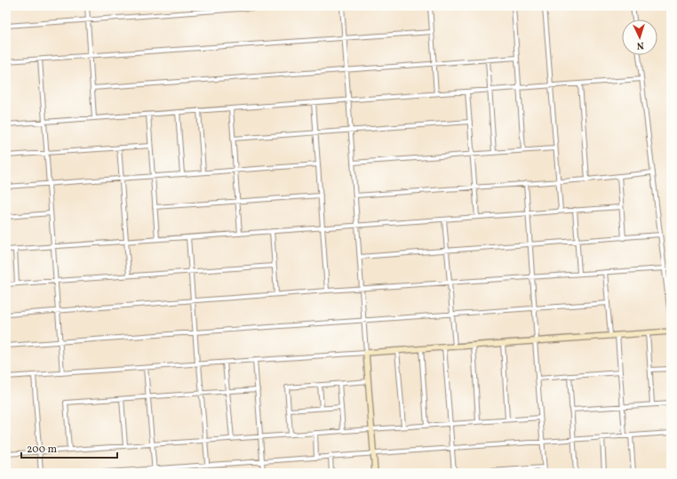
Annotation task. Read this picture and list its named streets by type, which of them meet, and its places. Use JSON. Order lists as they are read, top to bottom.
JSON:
{
  "scale_bar": "200 m",
  "north": "bottom"
}
